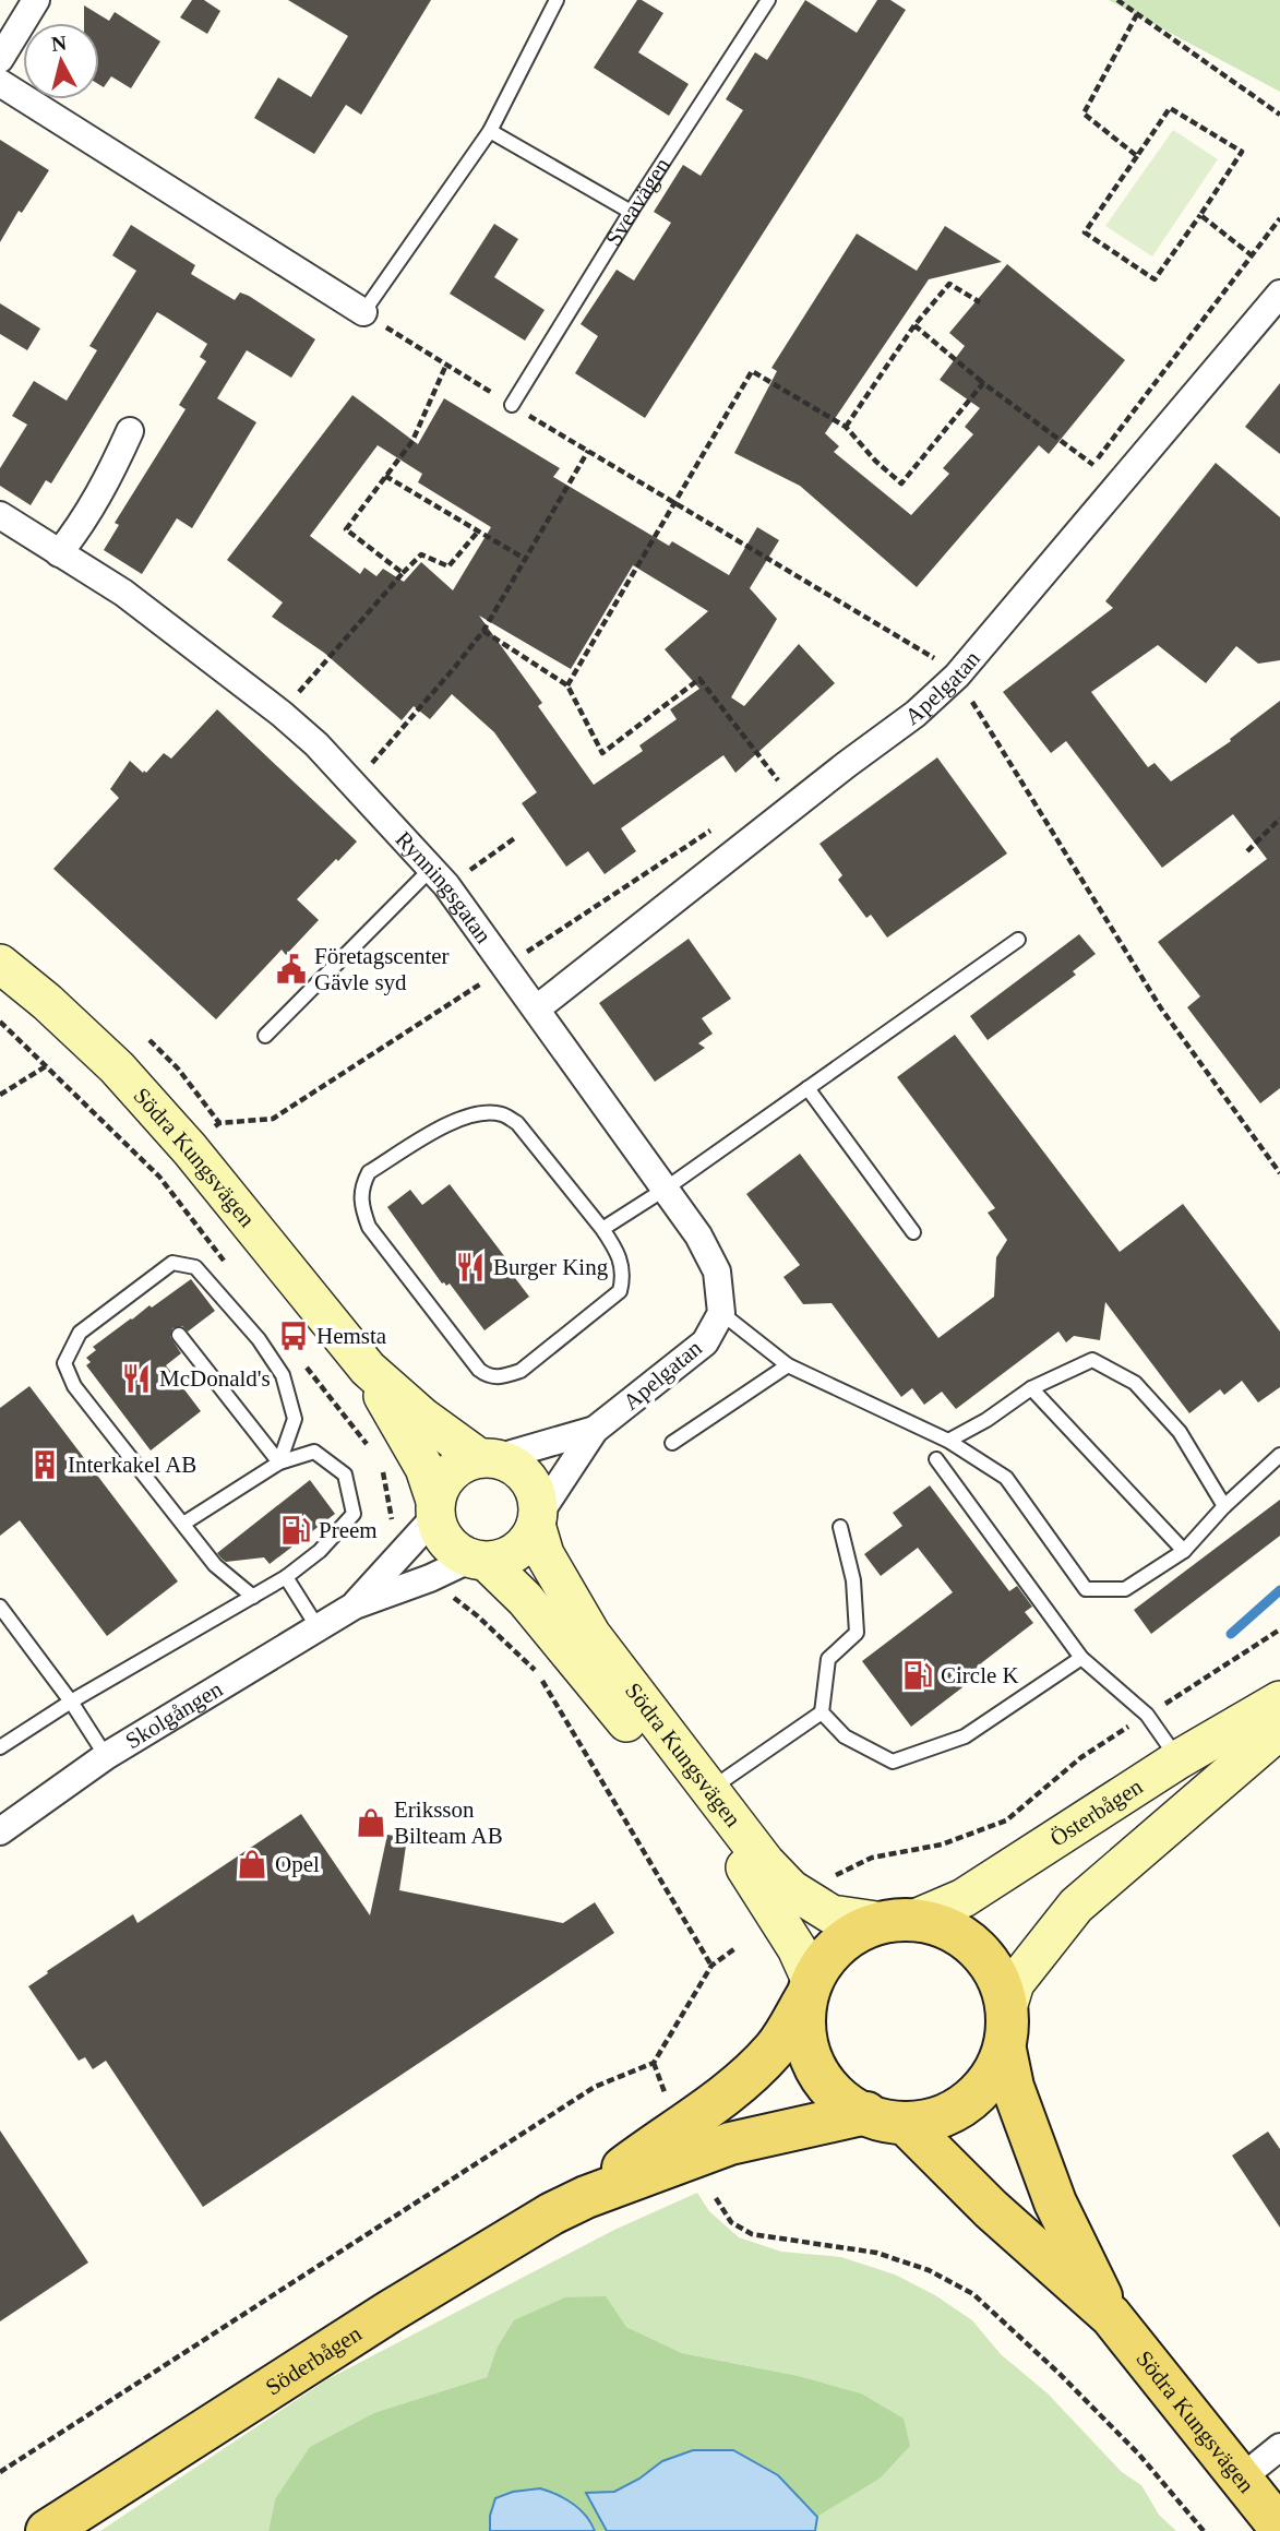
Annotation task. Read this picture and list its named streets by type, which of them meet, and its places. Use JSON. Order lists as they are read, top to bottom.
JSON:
{
  "streets": {
    "main road": ["Södra Kungsvägen", "Österbågen", "Söderbågen"],
    "street": ["Apelgatan", "Rynningsgatan", "Skolgången"],
    "lane": ["Sveavägen"]
  },
  "crossings": [
    ["Apelgatan", "Rynningsgatan"],
    ["Apelgatan", "Södra Kungsvägen"],
    ["Apelgatan", "Skolgången"],
    ["Södra Kungsvägen", "Skolgången"],
    ["Södra Kungsvägen", "Österbågen"],
    ["Södra Kungsvägen", "Söderbågen"],
    ["Österbågen", "Söderbågen"]
  ],
  "places": {
    "public building": ["Företagscenter Gävle syd"],
    "restaurant": ["Burger King", "McDonald's"],
    "bus stop": ["Hemsta"],
    "building": ["Interkakel AB"],
    "fuel station": ["Preem", "Circle K"],
    "shop": ["Eriksson Bilteam AB", "Opel"]
  },
  "north": "top"
}
